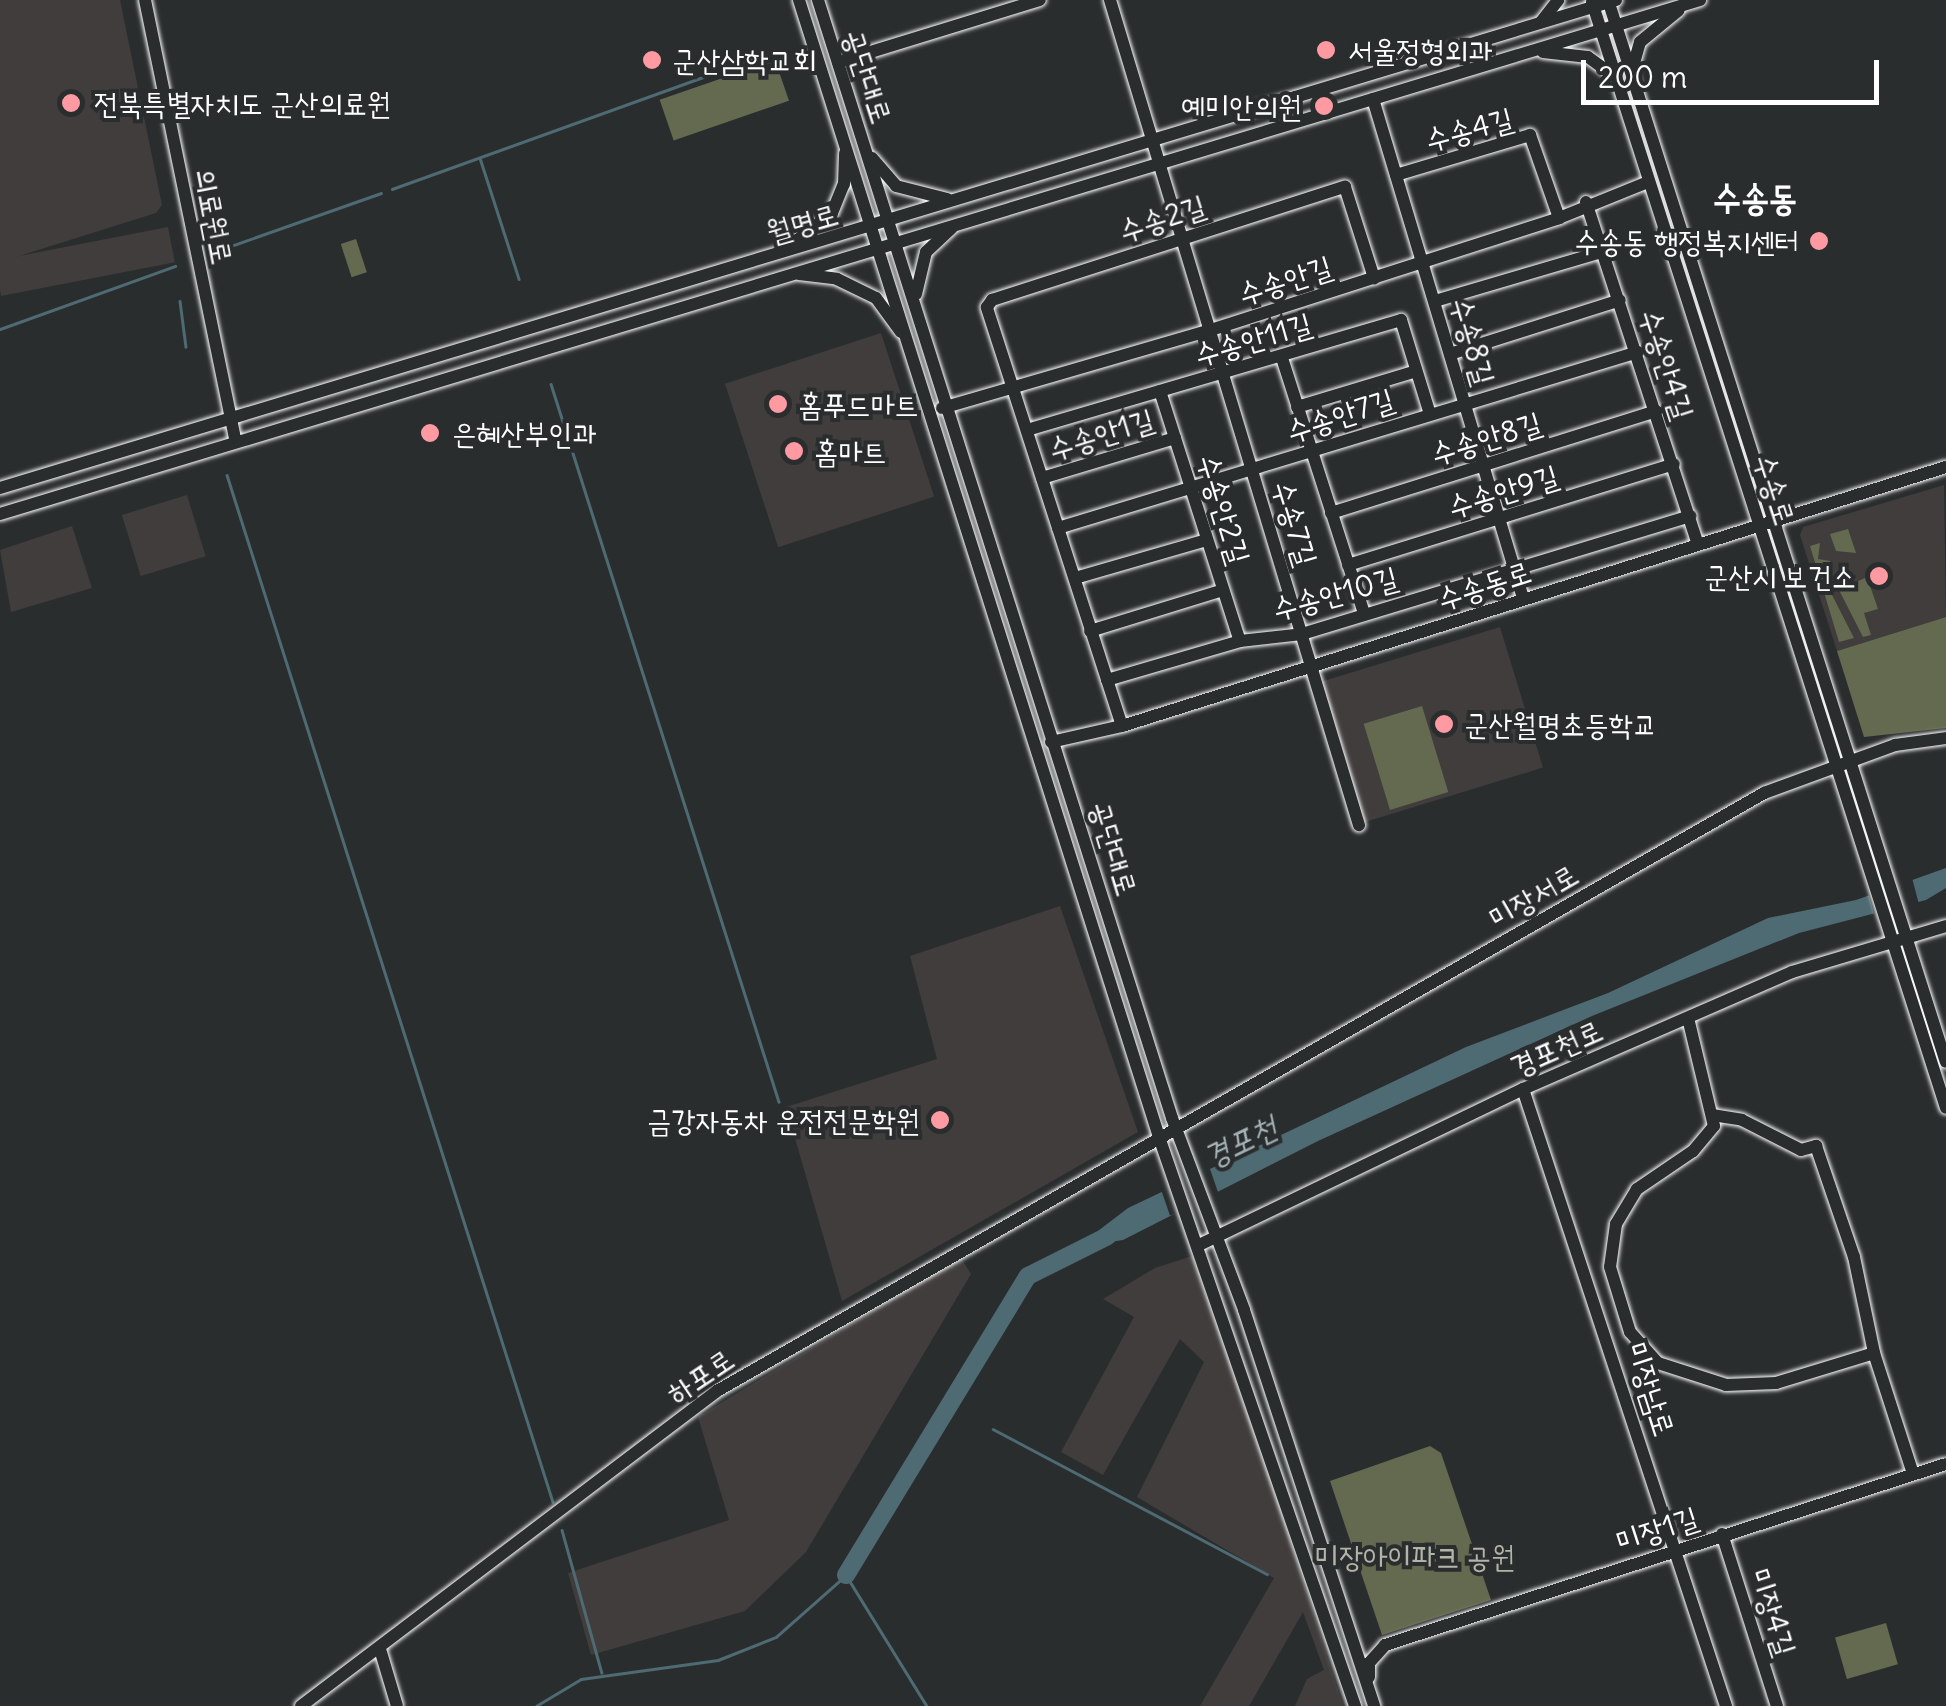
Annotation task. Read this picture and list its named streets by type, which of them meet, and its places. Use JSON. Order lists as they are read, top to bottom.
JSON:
{
  "streets": {
    "street": [
      "공단대로",
      "수송4길",
      "의료원로",
      "수송2길",
      "월명로",
      "수송안길",
      "수송안11길",
      "수송8길",
      "수송안4길",
      "수송안7길",
      "수송안1길",
      "수송안8길",
      "수송로",
      "수송안9길",
      "수송안2길",
      "수송7길",
      "수송동로",
      "수송안10길",
      "미장서로",
      "경포천로",
      "하포로",
      "미장남로",
      "미장1길",
      "미장4길"
    ]
  },
  "crossings": [
    ["공단대로", "월명로"],
    ["공단대로", "수송안길"],
    ["공단대로", "수송동로"],
    ["공단대로", "미장서로"],
    ["공단대로", "경포천로"],
    ["공단대로", "하포로"],
    ["수송4길", "수송안길"],
    ["수송4길", "수송8길"],
    ["의료원로", "월명로"],
    ["수송2길", "수송안길"],
    ["수송2길", "수송안1길"],
    ["수송2길", "수송7길"],
    ["월명로", "수송로"],
    ["월명로", "수송7길"],
    ["수송안길", "수송8길"],
    ["수송안길", "수송안4길"],
    ["수송안길", "수송안1길"],
    ["수송안길", "수송로"],
    ["수송안길", "수송7길"],
    ["수송안11길", "수송안7길"],
    ["수송안11길", "수송안1길"],
    ["수송안11길", "수송안2길"],
    ["수송안11길", "수송7길"],
    ["수송8길", "수송안7길"],
    ["수송8길", "수송안8길"],
    ["수송8길", "수송안9길"],
    ["수송8길", "수송동로"],
    ["수송8길", "수송안10길"],
    ["수송안4길", "수송안7길"],
    ["수송안4길", "수송안8길"],
    ["수송안4길", "수송안9길"],
    ["수송안4길", "수송동로"],
    ["수송안4길", "수송안10길"],
    ["수송안7길", "수송안1길"],
    ["수송안7길", "수송안2길"],
    ["수송안7길", "수송7길"],
    ["수송안1길", "수송안2길"],
    ["수송안1길", "수송동로"],
    ["수송안1길", "수송안10길"],
    ["수송로", "수송동로"],
    ["수송로", "미장서로"],
    ["수송로", "경포천로"],
    ["수송안2길", "수송안10길"],
    ["수송7길", "수송동로"],
    ["수송7길", "수송안10길"],
    ["미장서로", "하포로"],
    ["경포천로", "미장남로"],
    ["미장남로", "미장1길"],
    ["미장1길", "미장4길"]
  ],
  "districts": ["수송동"],
  "water": ["경포천"],
  "parks": ["미장아이파크 공원"],
  "places": [
    "서울정형외과",
    "군산삼학교회",
    "전북특별자치도 군산의료원",
    "예미안의원",
    "수송동 행정복지센터",
    "홈푸드마트",
    "은혜산부인과",
    "홈마트",
    "군산시 보건소",
    "군산월명초등학교",
    "금강자동차 운전전문학원"
  ],
  "scale_bar": "200 m"
}
